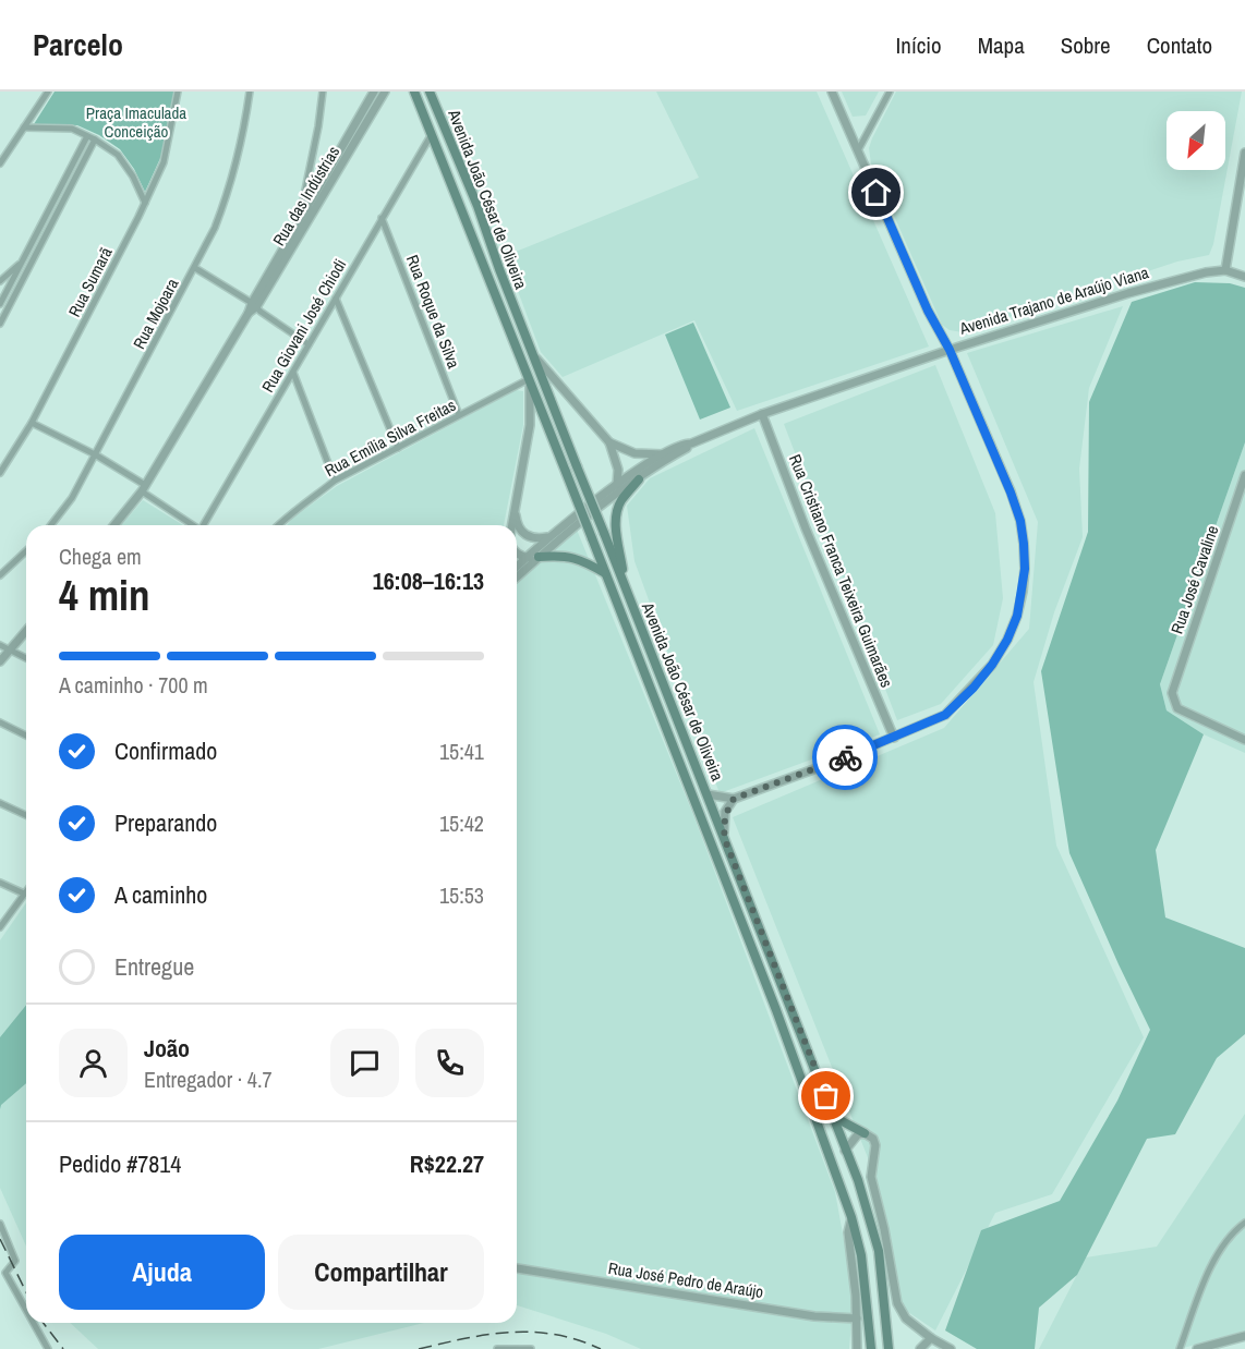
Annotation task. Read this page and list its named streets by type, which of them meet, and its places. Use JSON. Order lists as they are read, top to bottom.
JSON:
{
  "streets": {
    "main road": ["Avenida João César de Oliveira"],
    "street": [
      "Rua das Indústrias",
      "Rua Sumarã",
      "Avenida Trajano de Araújo Viana",
      "Rua Roque da Silva",
      "Rua Mojoara",
      "Rua Giovani José Chiodi",
      "Rua Emília Silva Freitas",
      "Rua Cristiano Franca Teixeira Guimarães",
      "Rua José Cavaline",
      "Rua José Pedro de Araújo"
    ]
  },
  "crossings": [
    ["Avenida João César de Oliveira", "Avenida Trajano de Araújo Viana"],
    ["Avenida João César de Oliveira", "Rua Giovani José Chiodi"],
    ["Avenida João César de Oliveira", "Rua Emília Silva Freitas"],
    ["Avenida Trajano de Araújo Viana", "Rua Cristiano Franca Teixeira Guimarães"],
    ["Rua Roque da Silva", "Rua Giovani José Chiodi"],
    ["Rua Roque da Silva", "Rua Emília Silva Freitas"]
  ],
  "parks": ["Praça Imaculada Conceição"],
  "north": "bottom left",
  "page": {
    "header": "Parcelo",
    "nav": [
      "Início",
      "Mapa",
      "Sobre",
      "Contato"
    ],
    "heading": ["4 min", "Chega em", "16:08–16:13"],
    "panel": [
      "João",
      "Entregador · 4.7",
      "Pedido #7814",
      "R$22.27"
    ],
    "bar": "A caminho · 700 m",
    "list": [
      ["Confirmado", "15:41"],
      ["Preparando", "15:42"],
      ["A caminho", "15:53"],
      "Entregue"
    ],
    "buttons": ["Ajuda", "Compartilhar"]
  }
}
